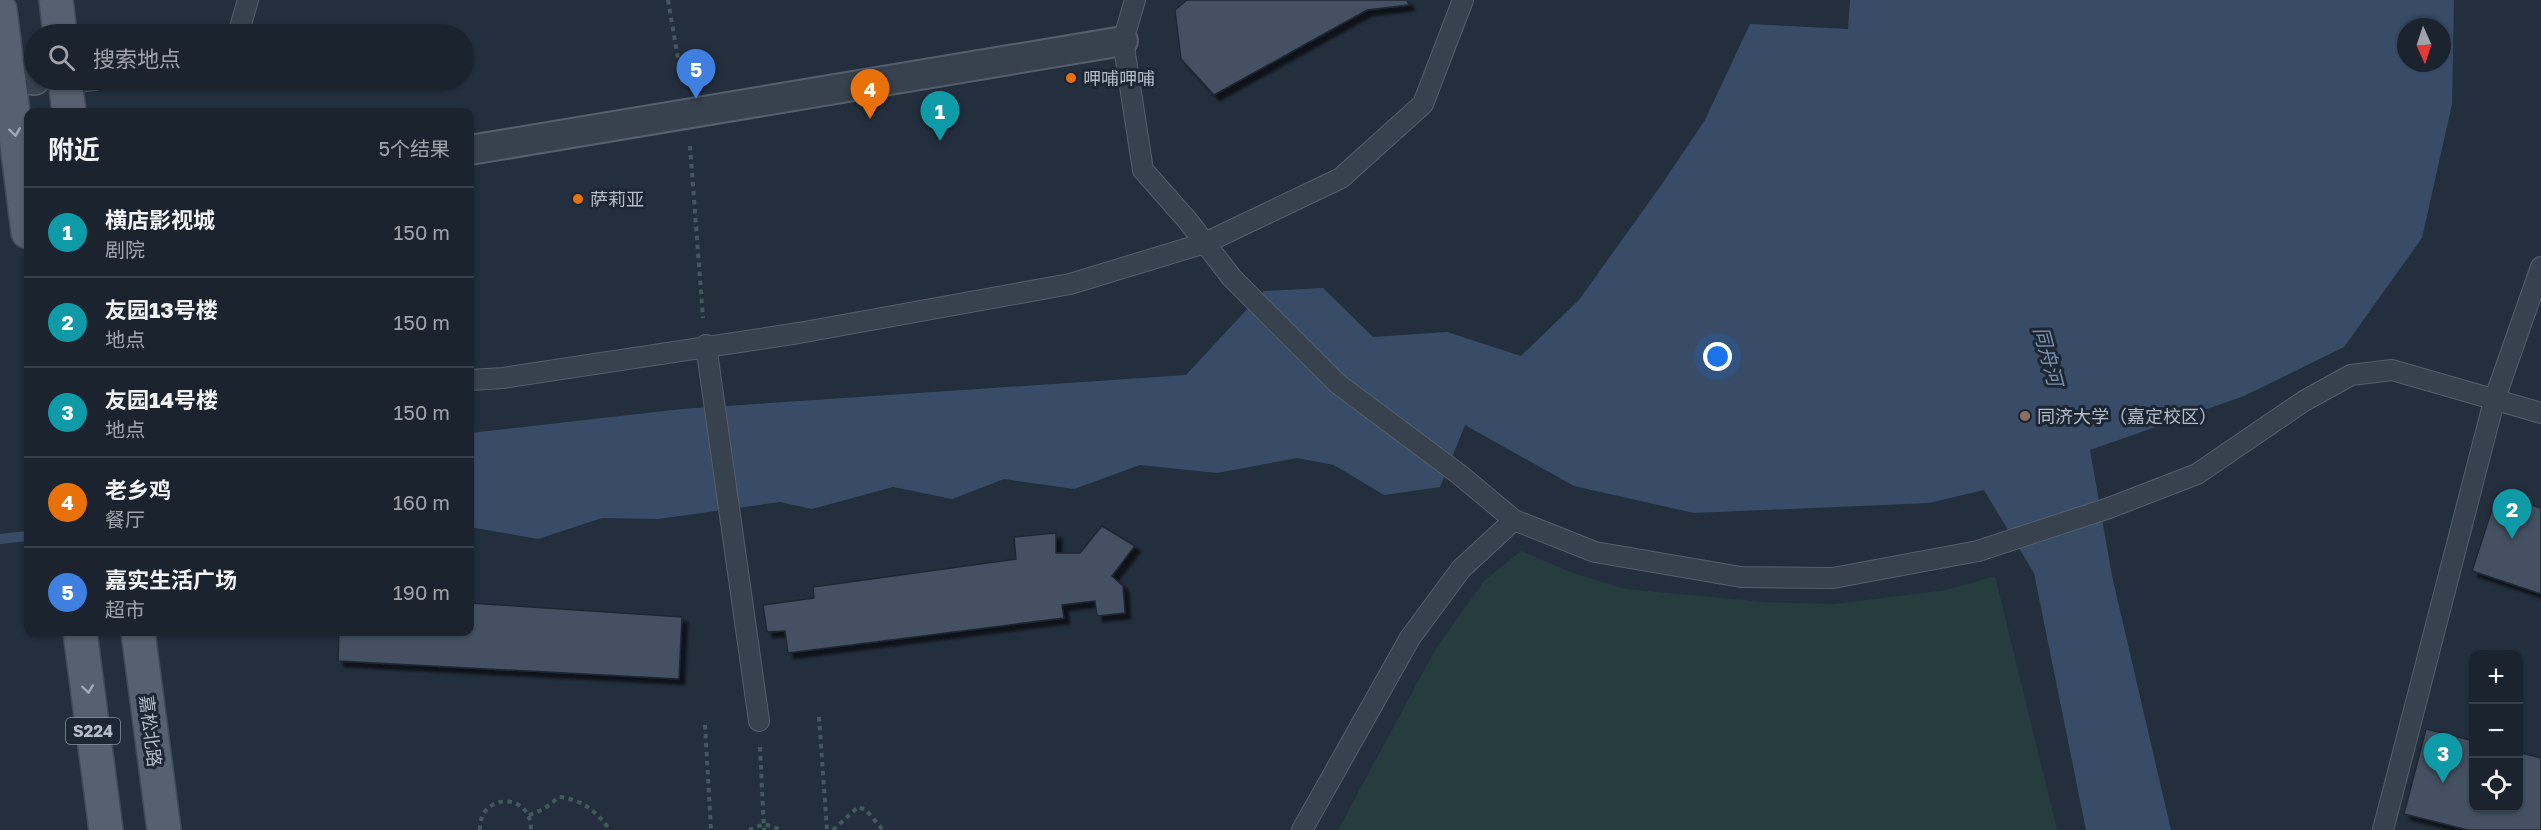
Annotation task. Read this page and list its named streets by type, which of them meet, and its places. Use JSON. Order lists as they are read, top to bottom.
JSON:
{
  "streets": {
    "main road": ["S224", "嘉松北路"]
  },
  "water": ["同舟河"],
  "places": ["呷哺呷哺", "萨莉亚", "同济大学（嘉定校区）"],
  "north": "bottom",
  "page": {
    "search": "搜索地点",
    "pins": [
      "5",
      "4",
      "1",
      "2",
      "3"
    ],
    "heading": ["附近", "5个结果"],
    "list": [
      {
        "mark": "1",
        "name": "横店影视城",
        "note": "剧院",
        "value": "150 m"
      },
      {
        "mark": "2",
        "name": "友园13号楼",
        "note": "地点",
        "value": "150 m"
      },
      {
        "mark": "3",
        "name": "友园14号楼",
        "note": "地点",
        "value": "150 m"
      },
      {
        "mark": "4",
        "name": "老乡鸡",
        "note": "餐厅",
        "value": "160 m"
      },
      {
        "mark": "5",
        "name": "嘉实生活广场",
        "note": "超市",
        "value": "190 m"
      }
    ],
    "map_buttons": ["+", "−"]
  }
}
